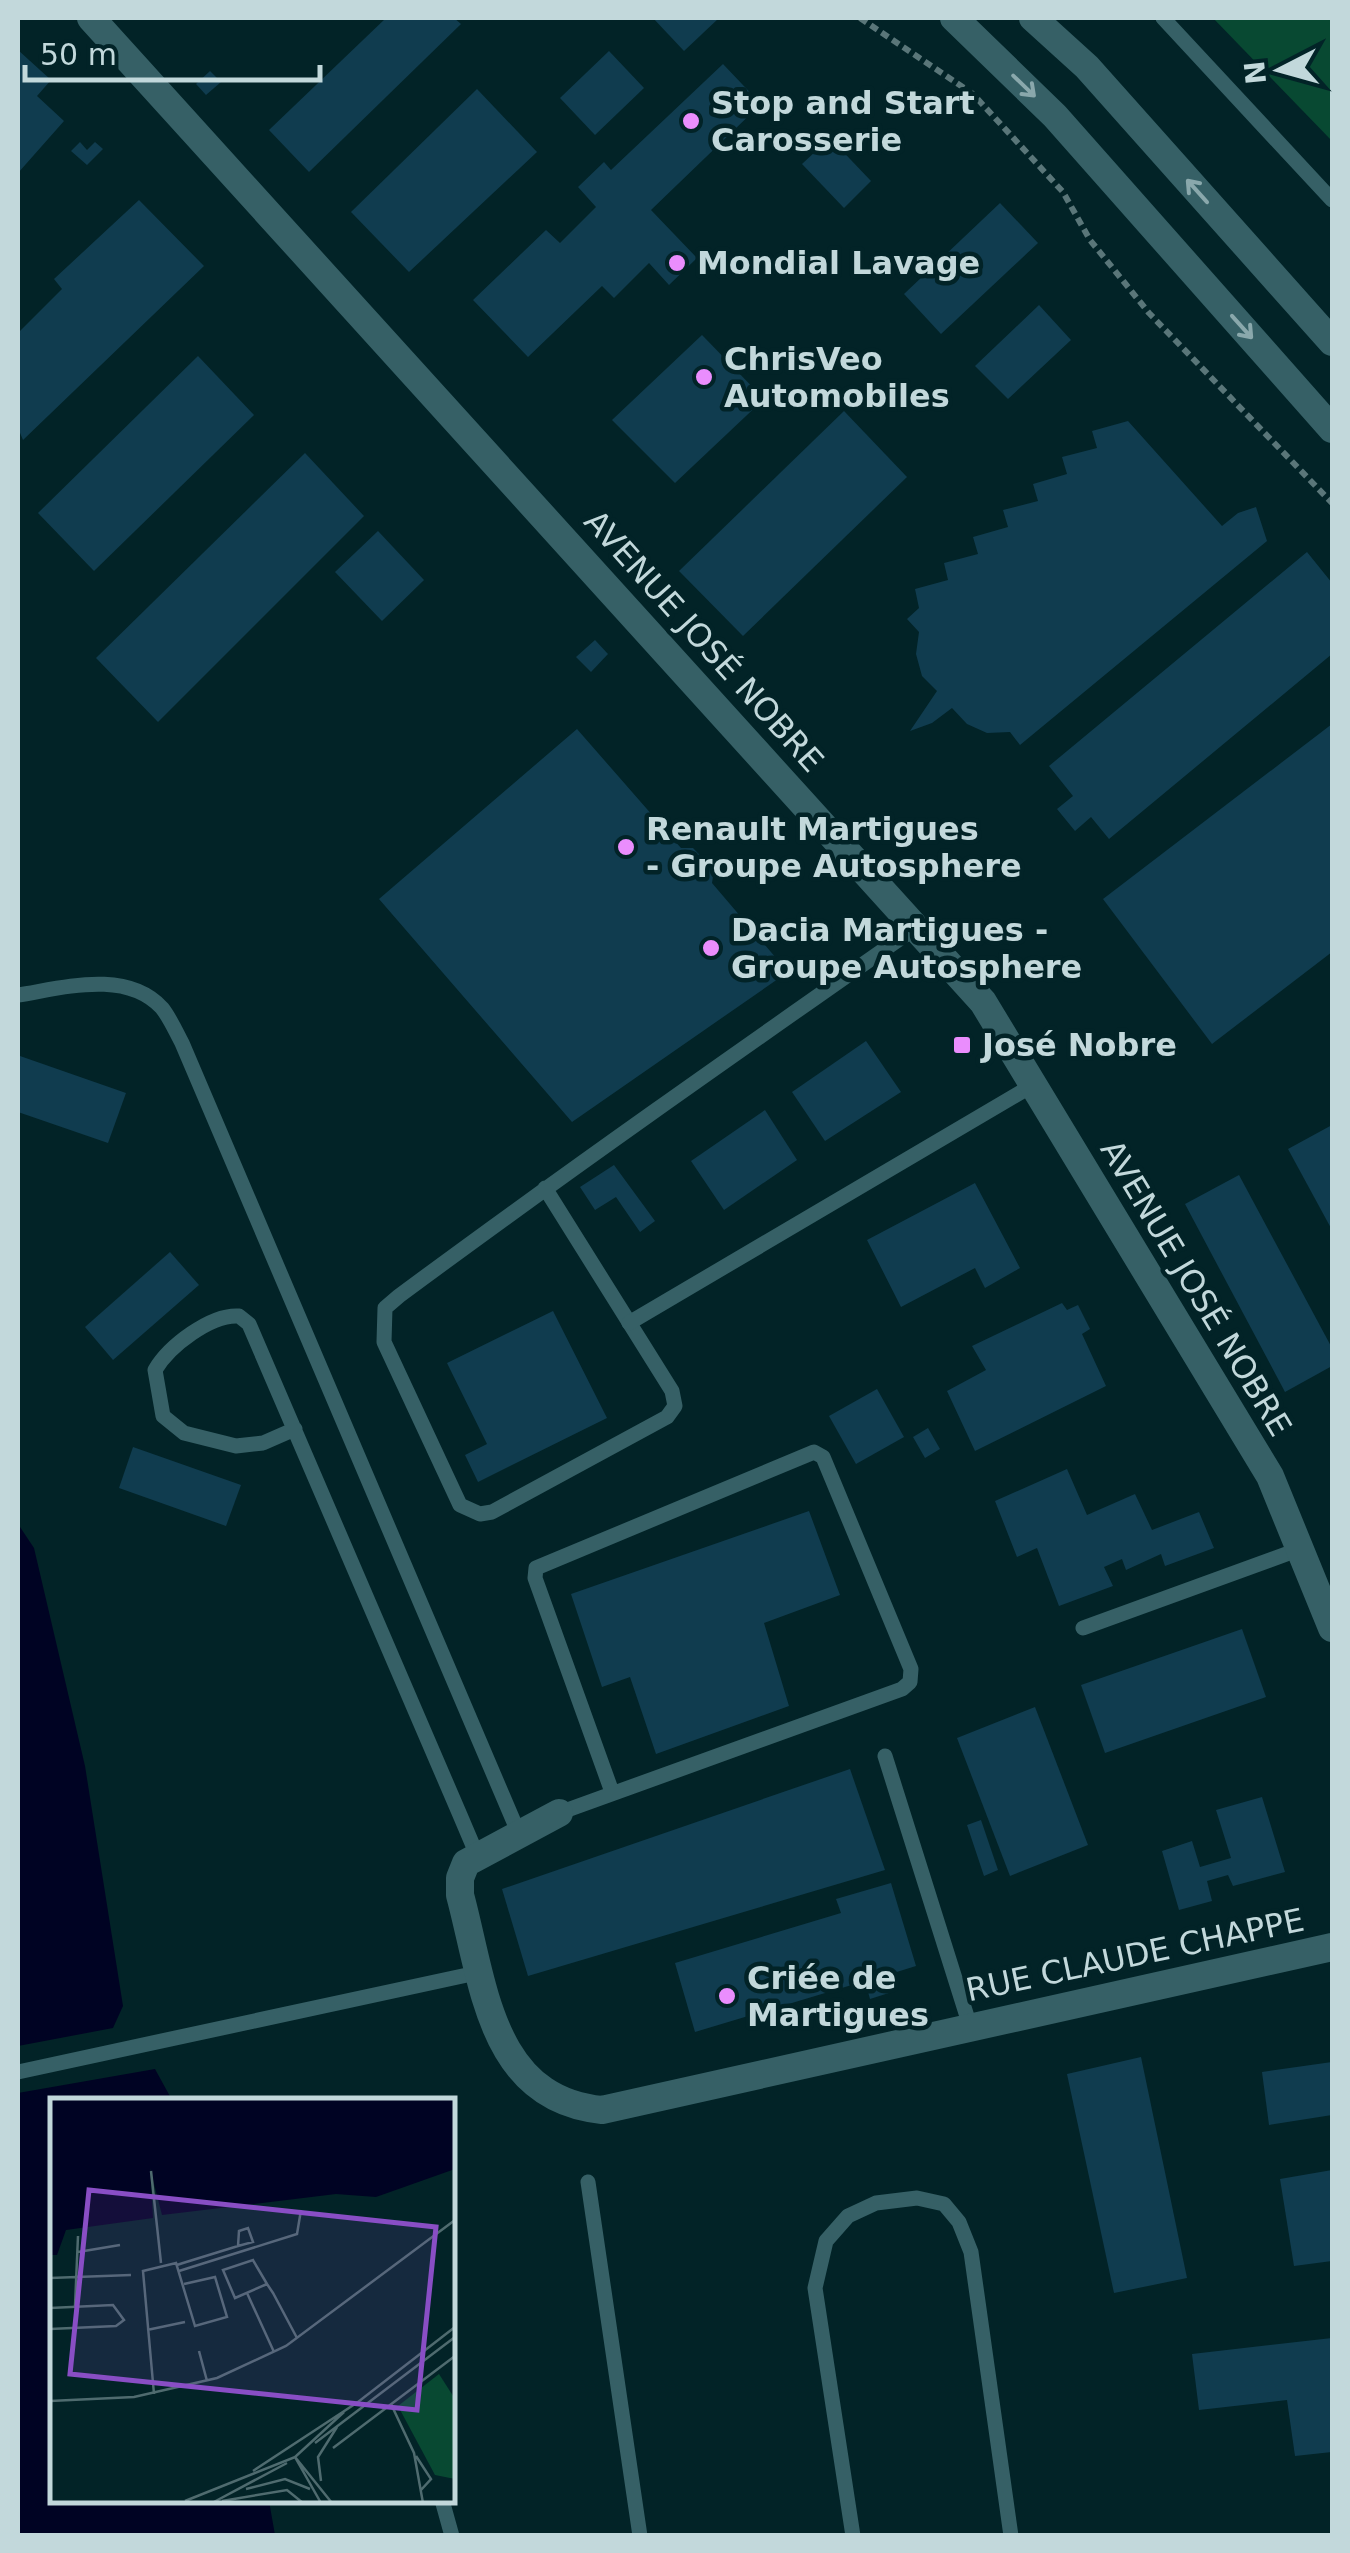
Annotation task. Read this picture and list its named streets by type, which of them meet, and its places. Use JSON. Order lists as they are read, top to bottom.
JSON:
{
  "streets": {
    "street": ["AVENUE JOSÉ NOBRE", "RUE CLAUDE CHAPPE"]
  },
  "places": {
    "other": [
      "Stop and Start Carosserie",
      "Mondial Lavage",
      "ChrisVeo Automobiles",
      "Renault Martigues - Groupe Autosphere",
      "Dacia Martigues - Groupe Autosphere",
      "Criée de Martigues"
    ],
    "transit": ["José Nobre"]
  },
  "scale_bar": "50 m",
  "north": "left"
}
